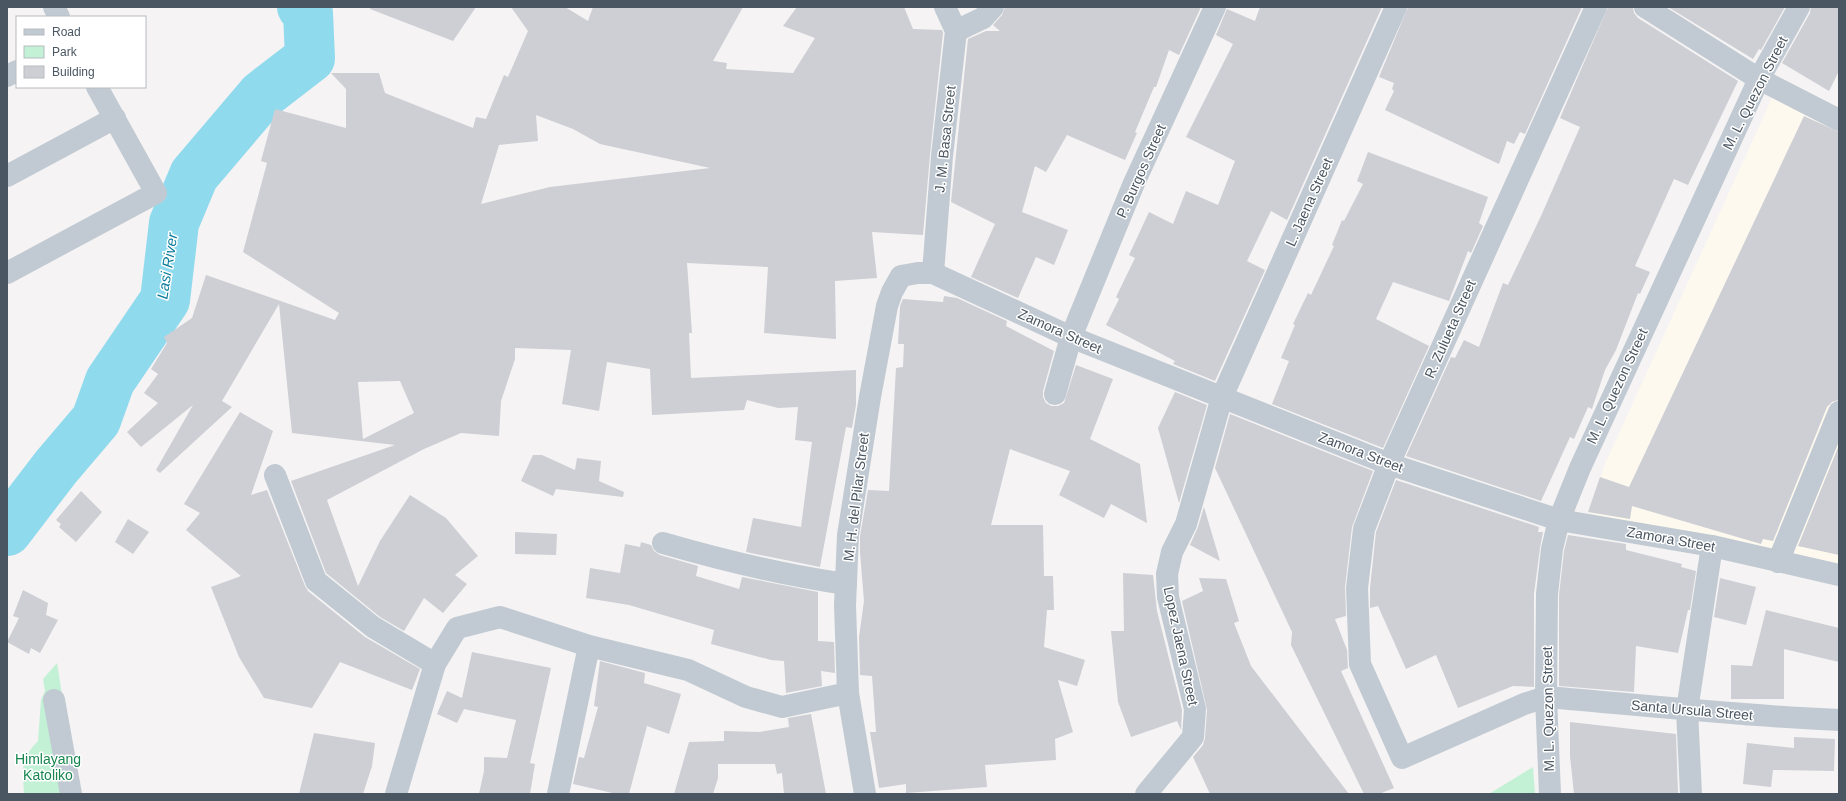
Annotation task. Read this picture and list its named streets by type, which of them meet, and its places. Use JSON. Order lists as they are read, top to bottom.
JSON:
{
  "streets": {
    "street": [
      "M. L. Quezon Street",
      "J. M. Basa Street",
      "P. Burgos Street",
      "L. Jaena Street",
      "R. Zulueta Street",
      "Zamora Street",
      "M. H. del Pilar Street",
      "Lopez Jaena Street",
      "Santa Ursula Street"
    ]
  },
  "crossings": [
    ["M. L. Quezon Street", "R. Zulueta Street"],
    ["M. L. Quezon Street", "Zamora Street"],
    ["M. L. Quezon Street", "Santa Ursula Street"],
    ["J. M. Basa Street", "Zamora Street"],
    ["P. Burgos Street", "Zamora Street"],
    ["L. Jaena Street", "Zamora Street"],
    ["L. Jaena Street", "Lopez Jaena Street"],
    ["R. Zulueta Street", "Zamora Street"],
    ["R. Zulueta Street", "Santa Ursula Street"],
    ["Zamora Street", "M. H. del Pilar Street"],
    ["Zamora Street", "Lopez Jaena Street"]
  ],
  "water": ["Lasi River"],
  "parks": ["Himlayang Katoliko"],
  "legend": ["Road", "Park", "Building"]
}
